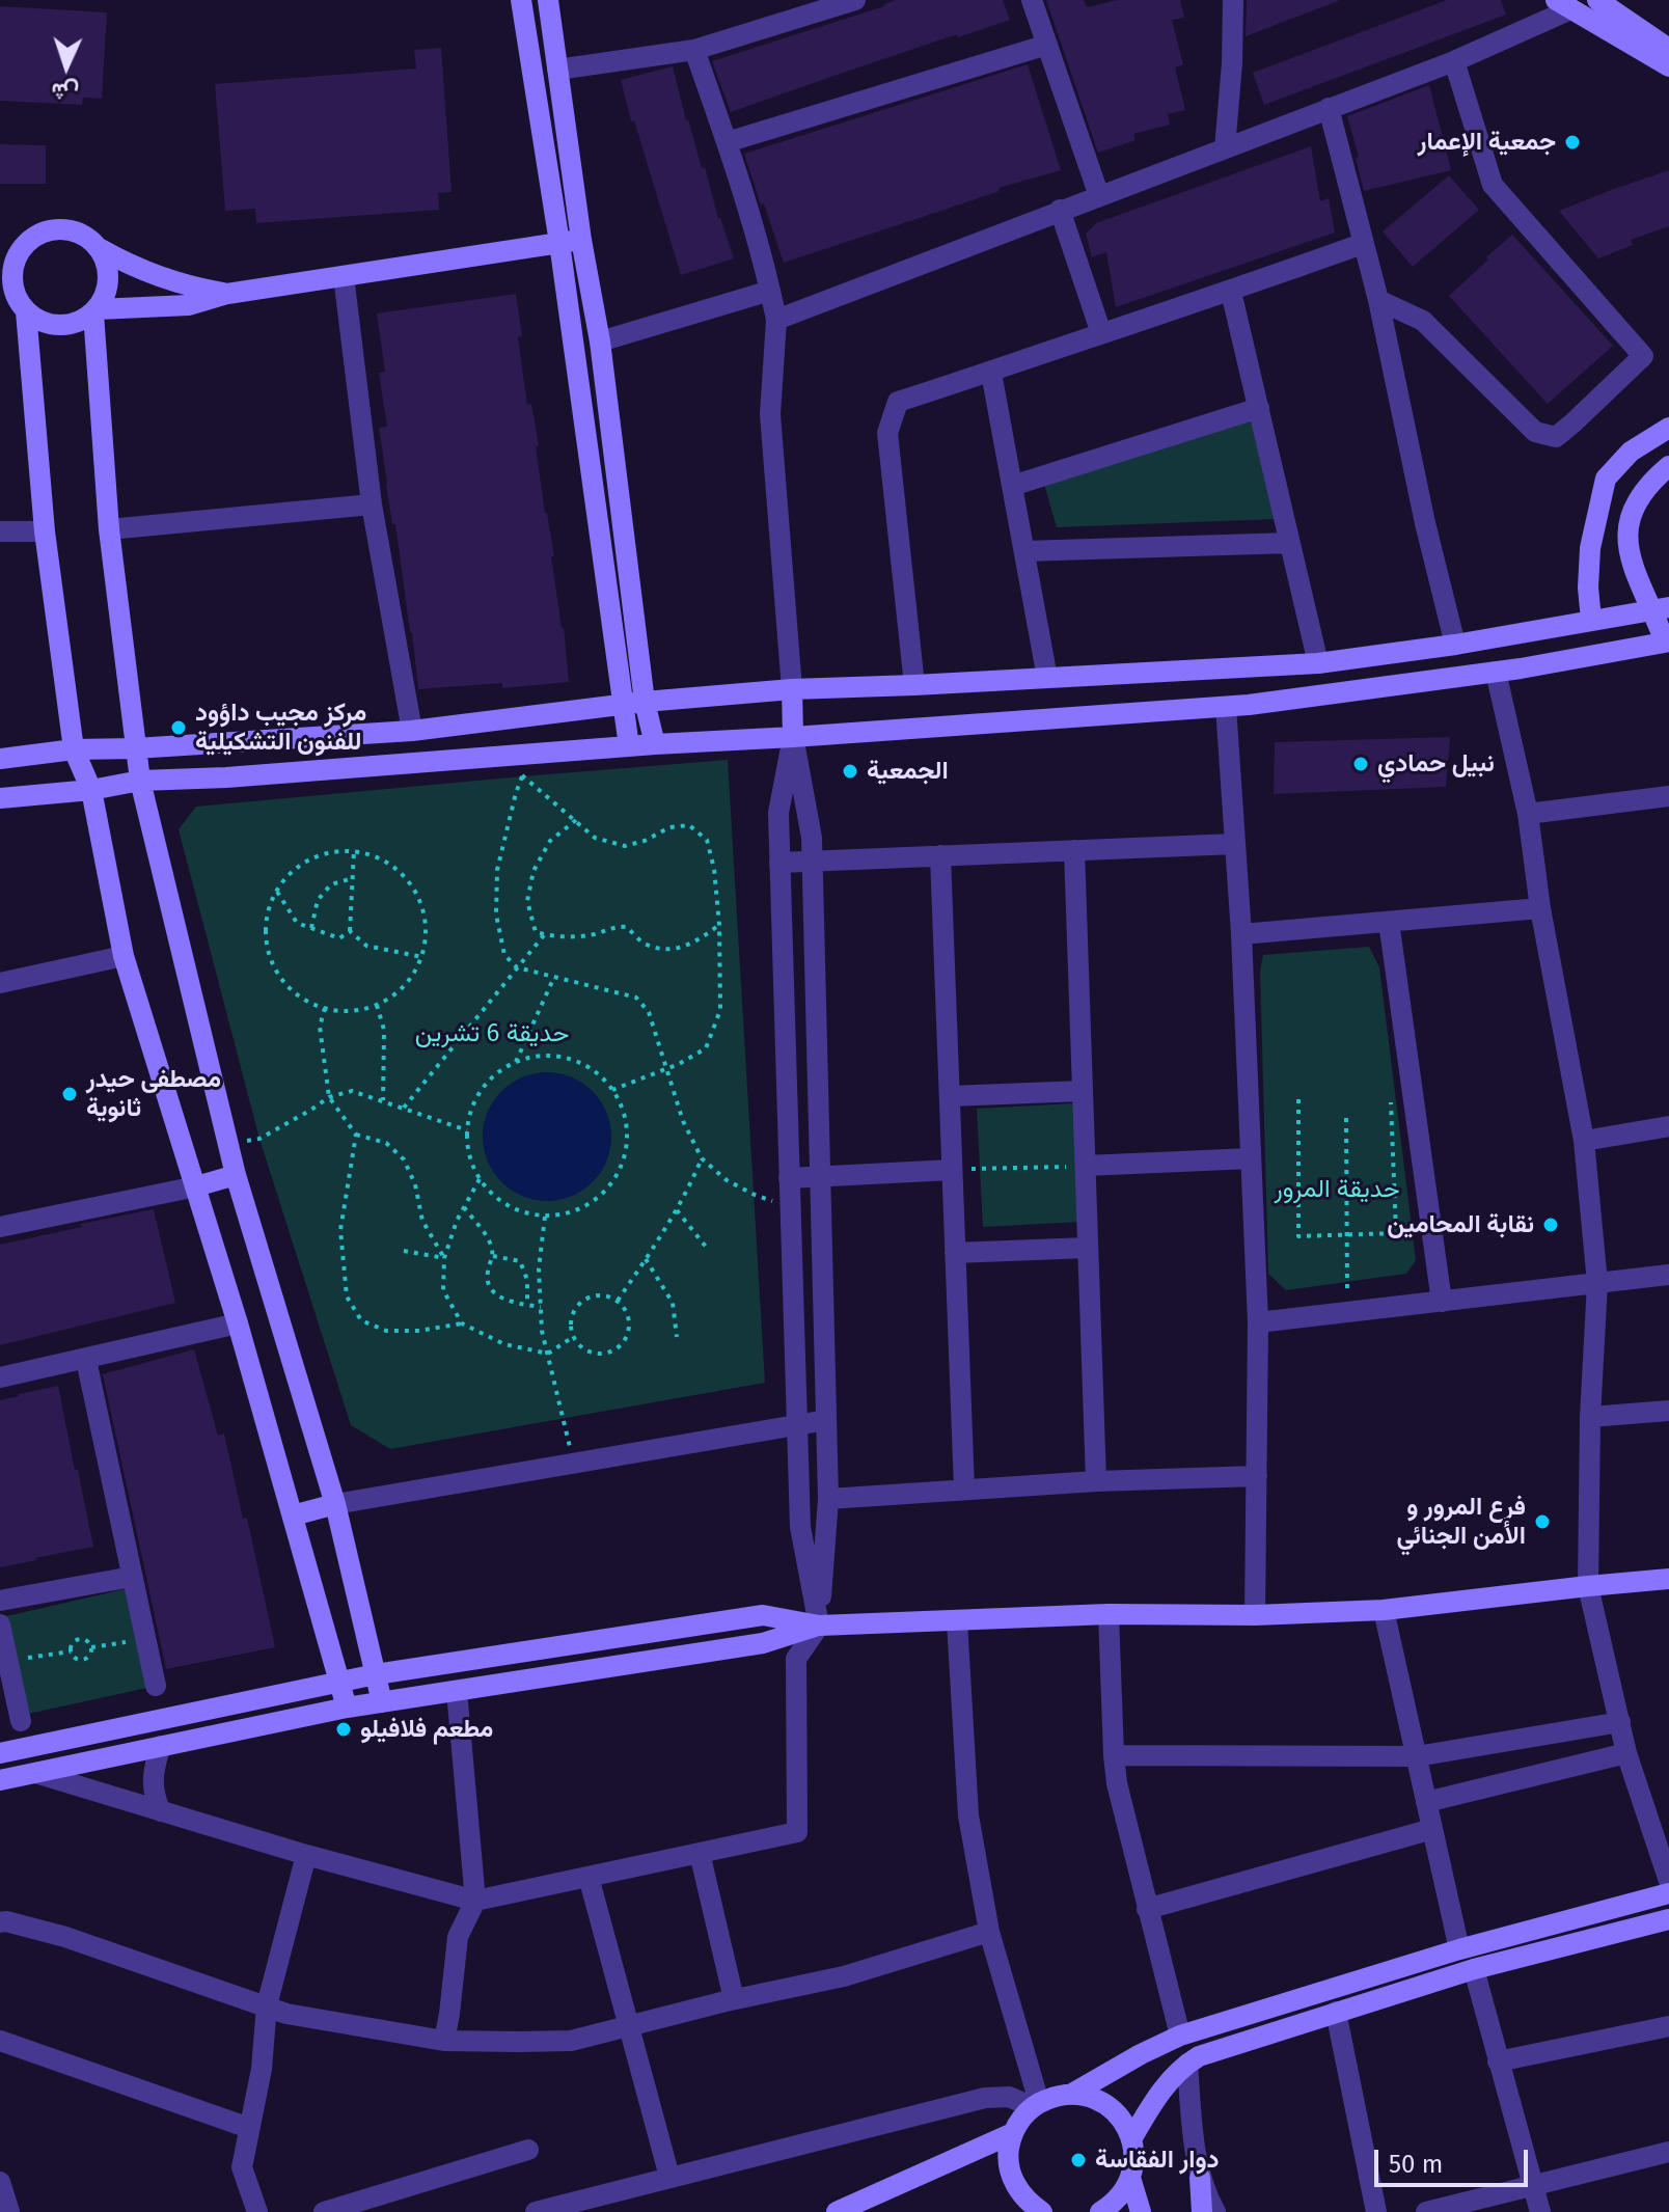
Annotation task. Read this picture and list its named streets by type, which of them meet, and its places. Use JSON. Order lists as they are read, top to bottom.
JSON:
{
  "parks": ["حديقة 6 تشرين", "حديقة المرور"],
  "places": [
    "جمعية الإعمار",
    "مركز مجيب داؤود للفنون التشكيلية",
    "نبيل حمادي",
    "الجمعية",
    "مصطفى حيدر ثانوية",
    "نقابة المحامين",
    "فرع المرور و الأمن الجنائي",
    "مطعم فلافيلو",
    "دوار الفقاسة"
  ],
  "scale_bar": "50 m",
  "north": "bottom"
}
